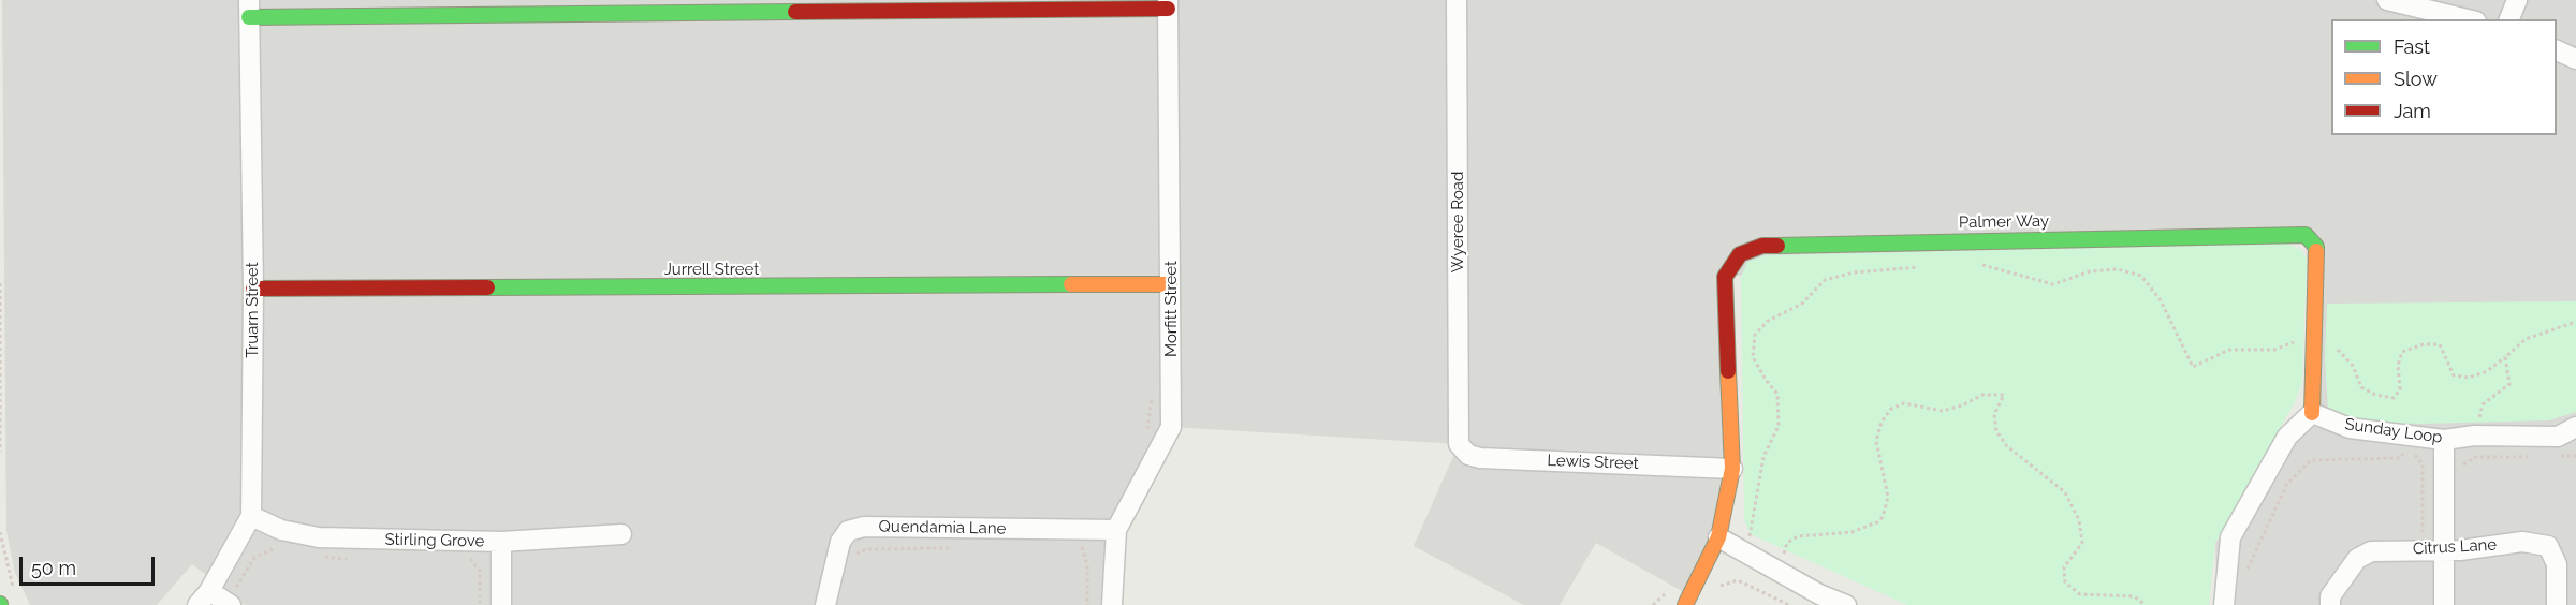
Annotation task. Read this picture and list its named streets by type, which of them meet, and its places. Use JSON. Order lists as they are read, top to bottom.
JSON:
{
  "streets": {
    "street": [
      "Wyeree Road",
      "Palmer Way",
      "Jurrell Street",
      "Morfitt Street",
      "Truarn Street",
      "Sunday Loop",
      "Lewis Street",
      "Quendamia Lane",
      "Stirling Grove",
      "Citrus Lane"
    ]
  },
  "crossings": [
    ["Wyeree Road", "Lewis Street"],
    ["Palmer Way", "Sunday Loop"],
    ["Palmer Way", "Lewis Street"],
    ["Jurrell Street", "Morfitt Street"],
    ["Jurrell Street", "Truarn Street"],
    ["Morfitt Street", "Quendamia Lane"],
    ["Truarn Street", "Stirling Grove"]
  ],
  "legend": ["Fast", "Slow", "Jam"],
  "scale_bar": "50 m"
}
